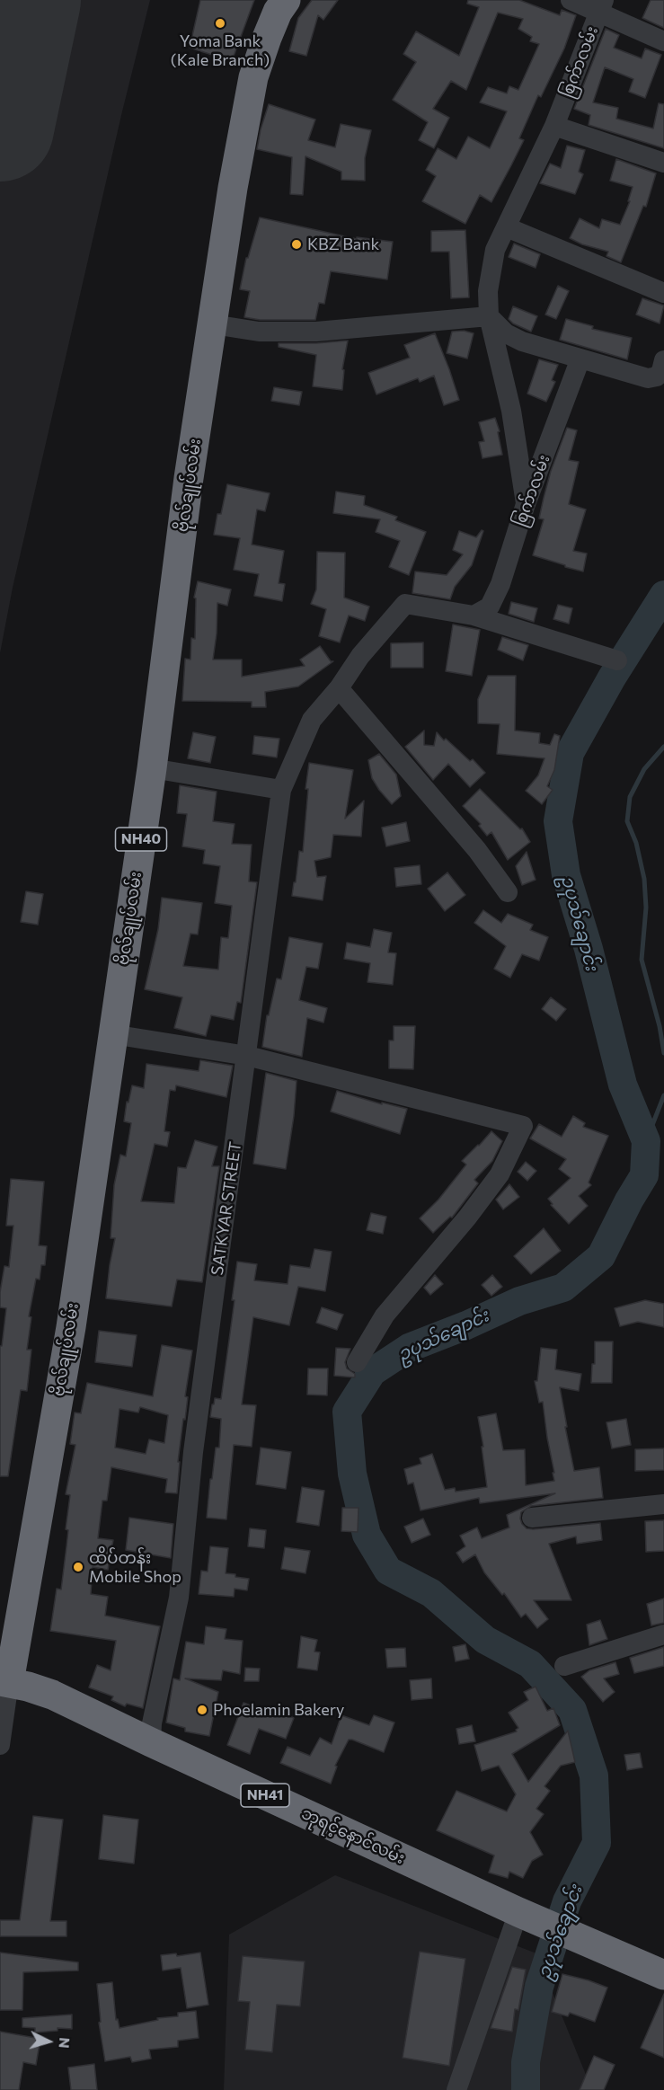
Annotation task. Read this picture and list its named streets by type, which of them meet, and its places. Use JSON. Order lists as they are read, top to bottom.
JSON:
{
  "streets": {
    "highway": [
      "ဗိုလ်ချုပ်လမ်း",
      "NH40",
      "NH41",
      "ဘုရင့်နောင်လမ်း"
    ],
    "street": ["စြက်ာလမ်း", "SATKYAR STREET"]
  },
  "crossings": [
    ["ဗိုလ်ချုပ်လမ်း", "ဘုရင့်နောင်လမ်း"],
    ["SATKYAR STREET", "ဘုရင့်နောင်လမ်း"],
    ["NH41", "ဘုရင့်နောင်လမ်း"]
  ],
  "water": ["ဥပုသ်ချောင်း"],
  "places": [
    "Yoma Bank (Kale Branch)",
    "KBZ Bank",
    "ထိပ်တန်း Mobile Shop",
    "Phoelamin Bakery"
  ],
  "north": "right"
}
